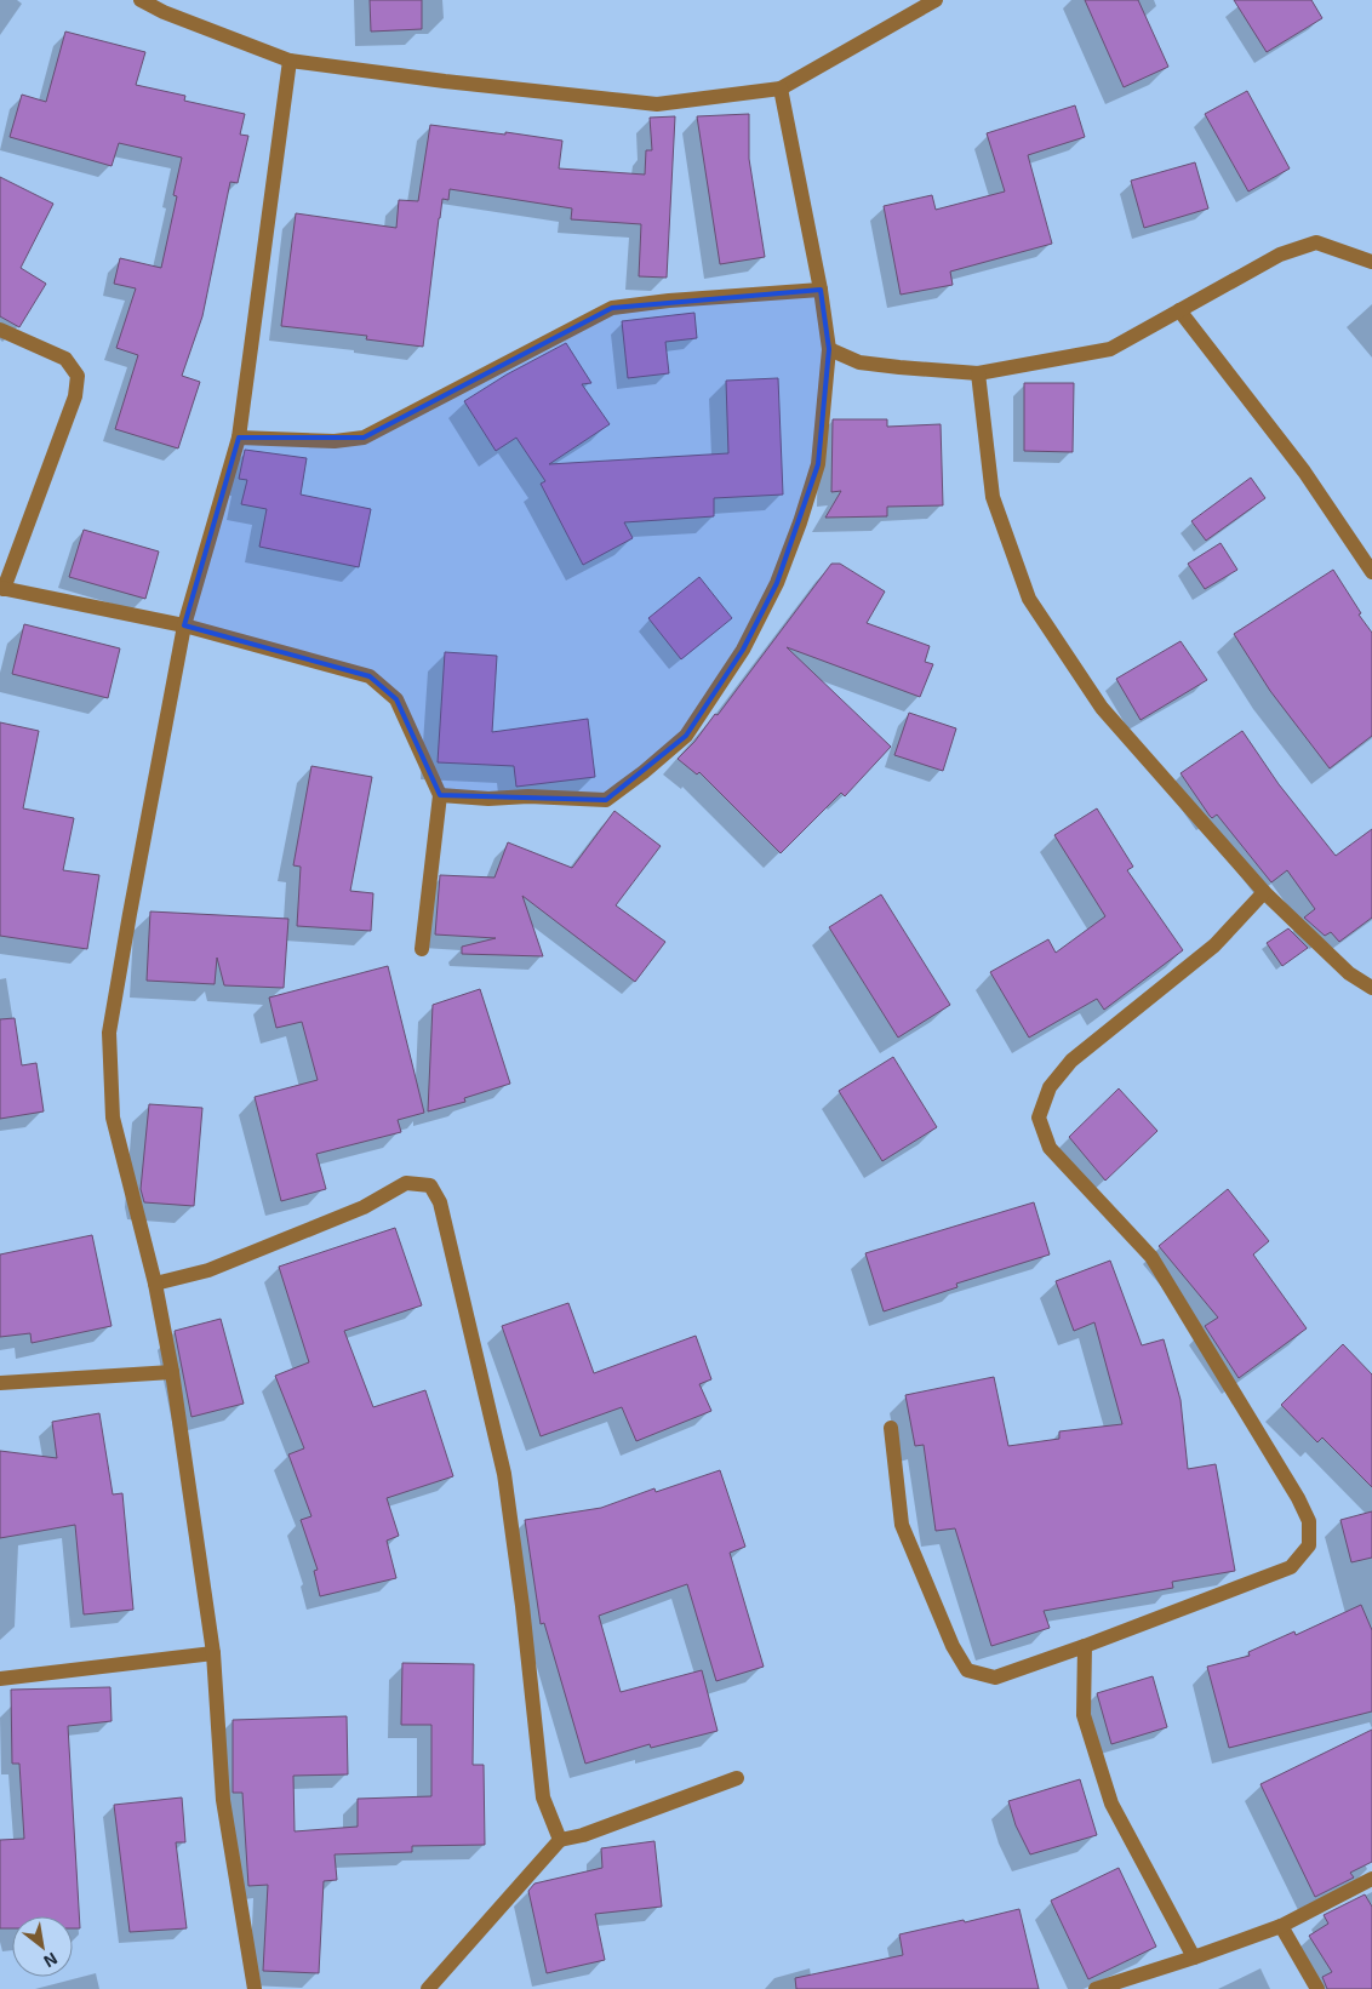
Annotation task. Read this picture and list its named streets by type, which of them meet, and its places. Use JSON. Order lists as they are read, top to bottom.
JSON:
{
  "north": "bottom right"
}
